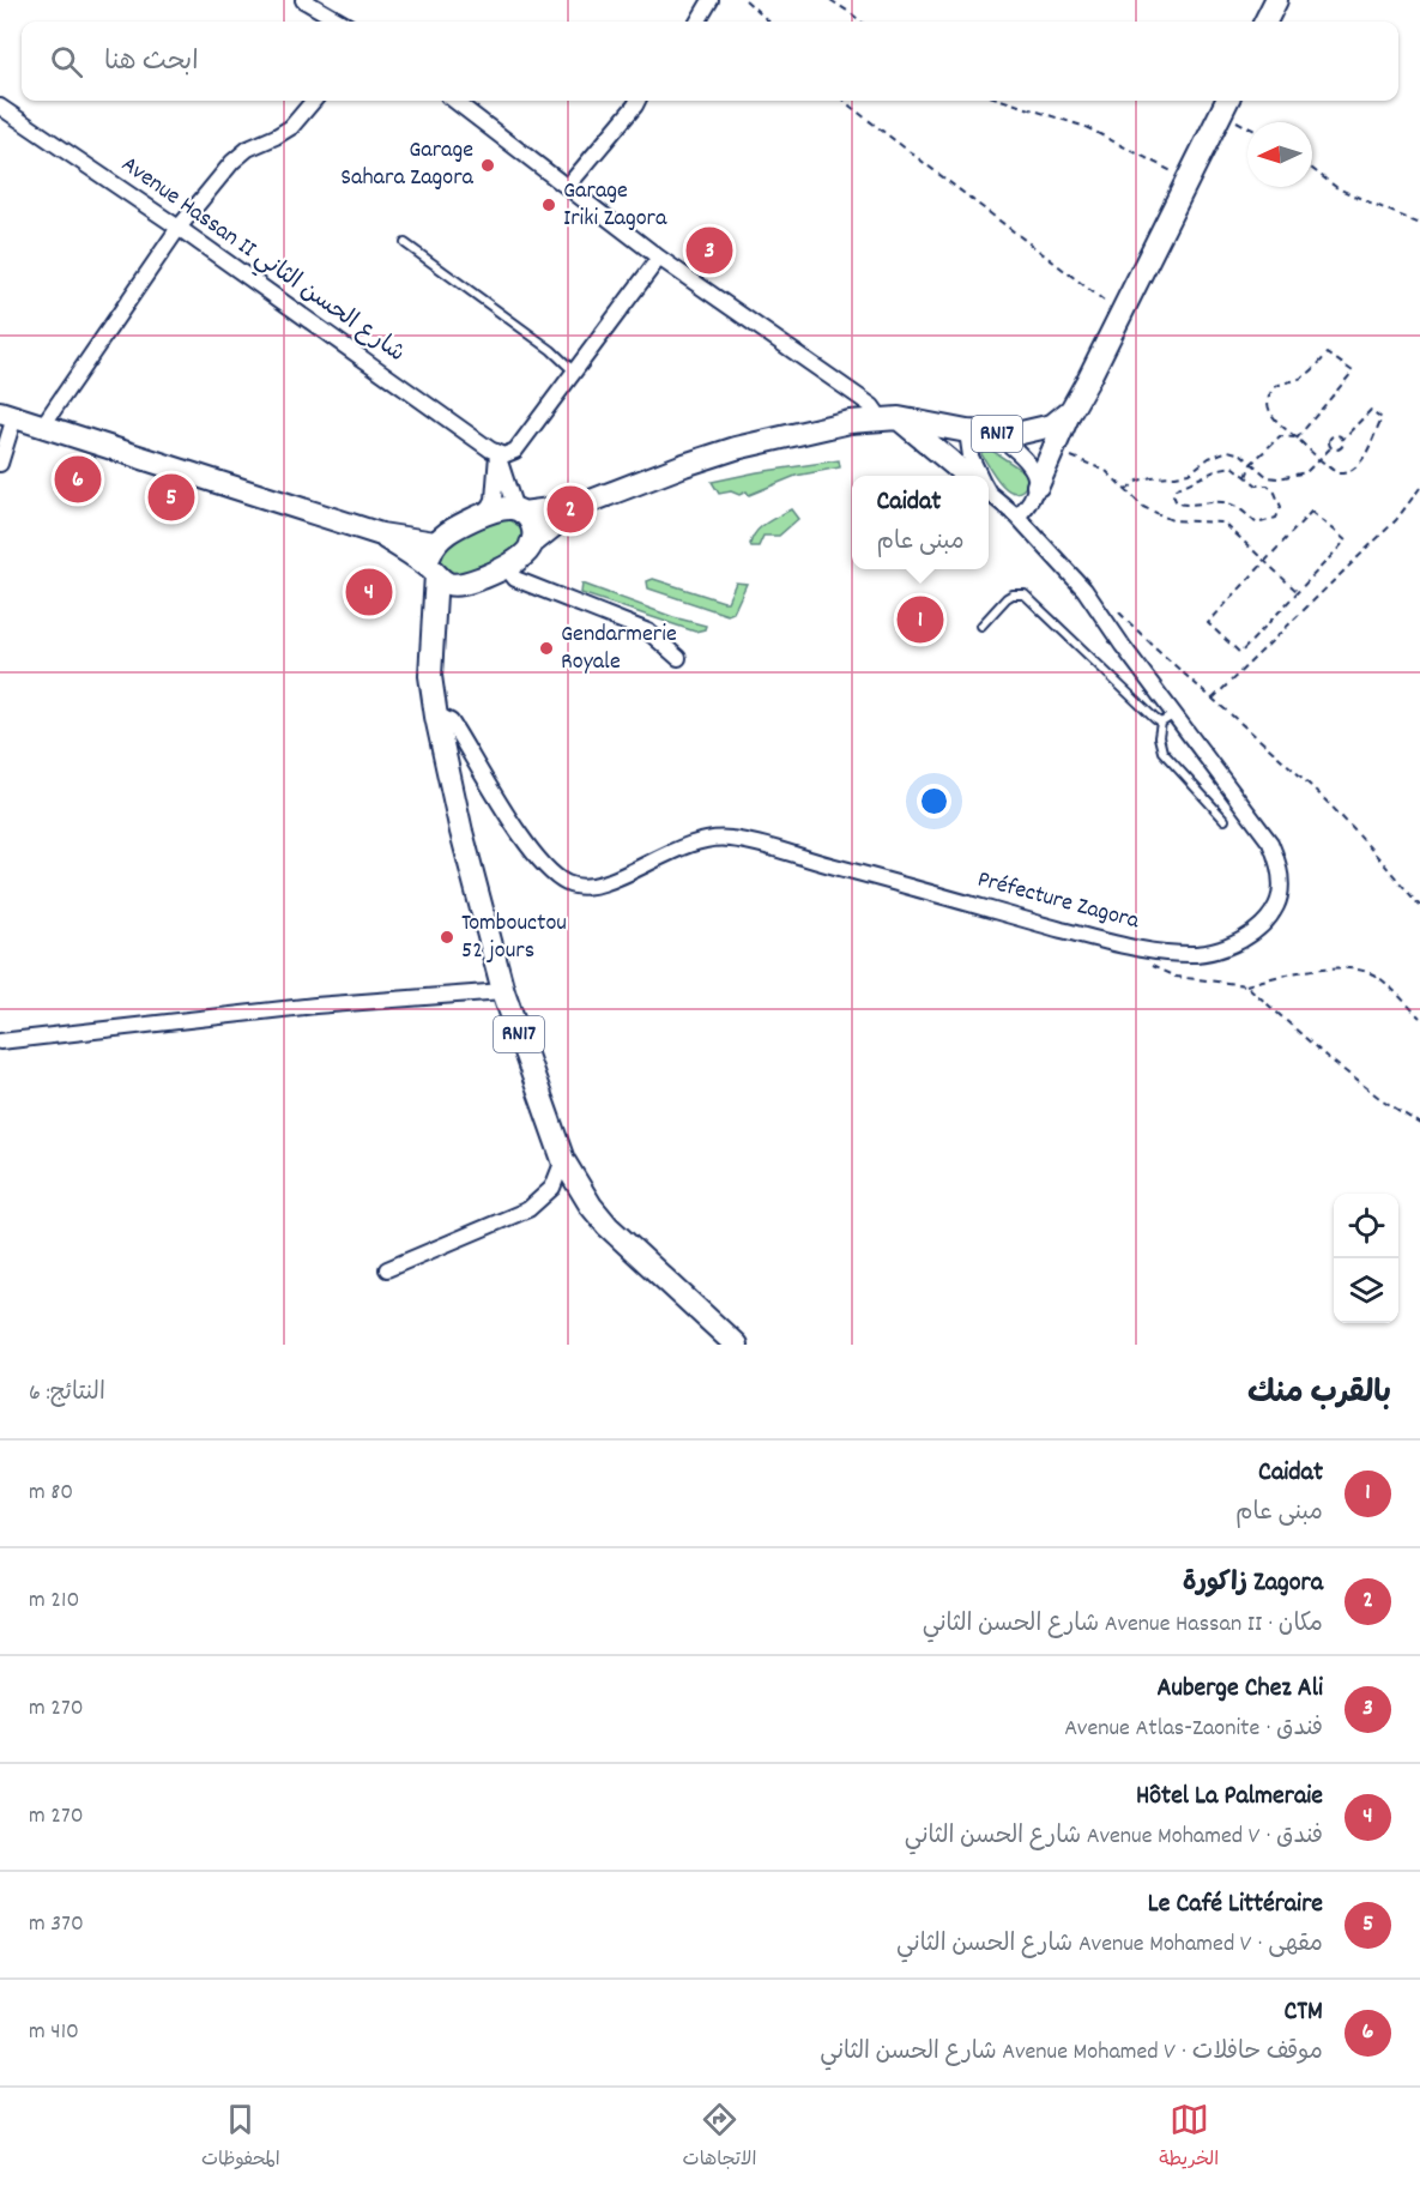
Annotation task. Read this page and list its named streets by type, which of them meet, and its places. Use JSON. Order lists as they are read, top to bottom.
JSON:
{
  "streets": {
    "main road": ["RN17"],
    "street": ["Avenue Hassan II شارع الحسن الثاني", "Préfecture Zagora"]
  },
  "crossings": [
    ["RN17", "Préfecture Zagora"]
  ],
  "places": [
    "Garage Sahara Zagora",
    "Garage Iriki Zagora",
    "Gendarmerie Royale",
    "Tombouctou 52 jours"
  ],
  "north": "left",
  "page": {
    "search": "ابحث هنا",
    "pins": [
      "3",
      "6",
      "5",
      "2",
      "4",
      "1"
    ],
    "popup": ["Caidat", "مبنى عام"],
    "heading": ["بالقرب منك", "النتائج: 6"],
    "list": [
      {
        "mark": "1",
        "name": "Caidat",
        "note": "مبنى عام",
        "value": "80 m"
      },
      {
        "mark": "2",
        "name": "Zagora زاكورة",
        "note": "مكان · Avenue Hassan II شارع الحسن الثاني",
        "value": "210 m"
      },
      {
        "mark": "3",
        "name": "Auberge Chez Ali",
        "note": "فندق · Avenue Atlas-Zaonite",
        "value": "270 m"
      },
      {
        "mark": "4",
        "name": "Hôtel La Palmeraie",
        "note": "فندق · Avenue Mohamed V شارع الحسن الثاني",
        "value": "270 m"
      },
      {
        "mark": "5",
        "name": "Le Café Littéraire",
        "note": "مقهى · Avenue Mohamed V شارع الحسن الثاني",
        "value": "370 m"
      },
      {
        "mark": "6",
        "name": "CTM",
        "note": "موقف حافلات · Avenue Mohamed V شارع الحسن الثاني",
        "value": "410 m"
      }
    ],
    "nav": ["الخريطة", "الاتجاهات", "المحفوظات"]
  }
}
